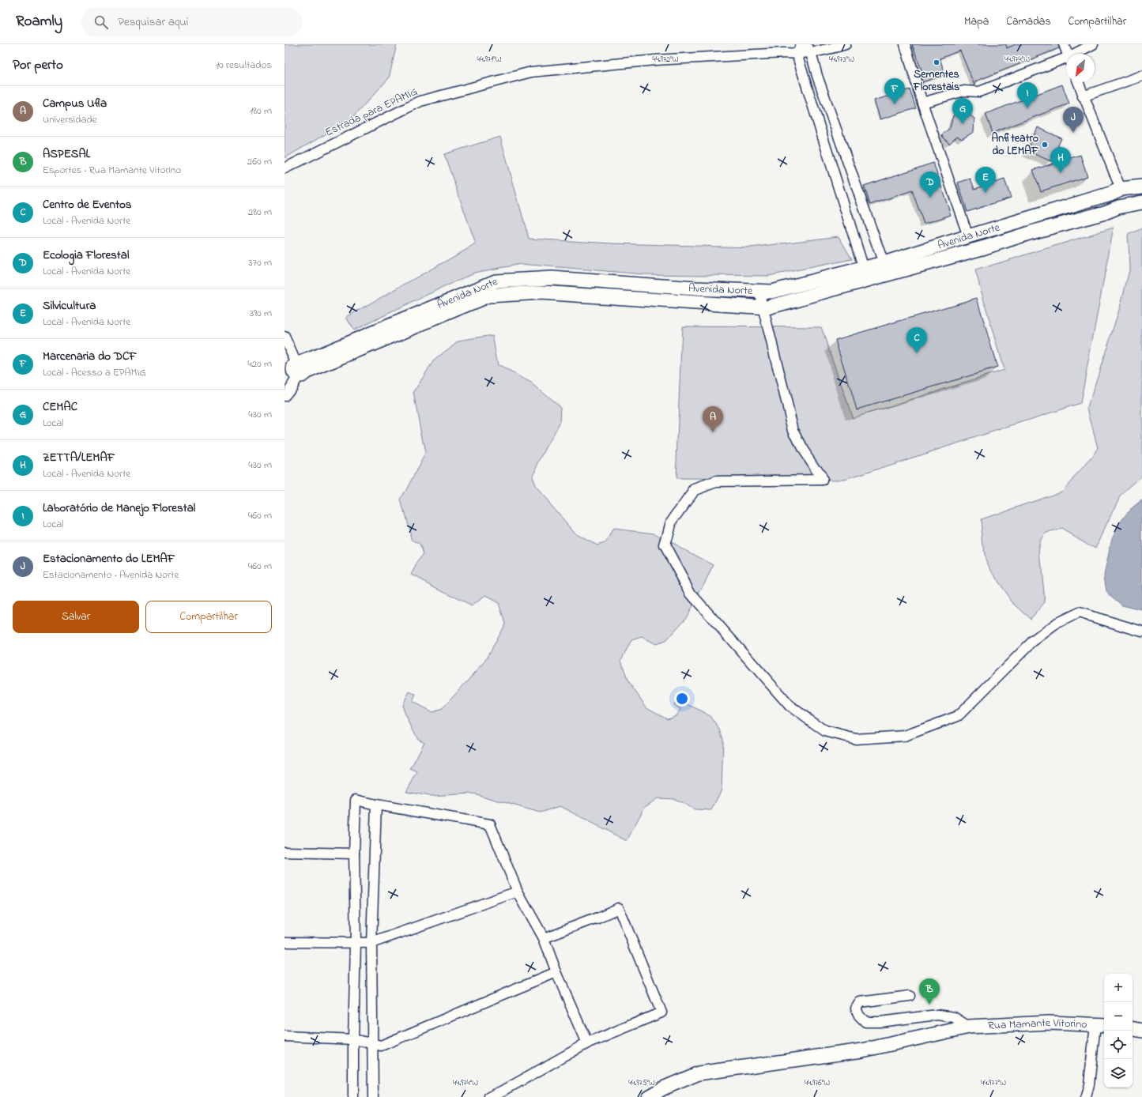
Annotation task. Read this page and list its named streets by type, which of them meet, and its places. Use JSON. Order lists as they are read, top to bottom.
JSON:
{
  "streets": {
    "street": ["Estrada para EPAMIG", "Avenida Norte", "Rua Mamante Vitorino"]
  },
  "places": ["Sementes Florestais", "Anfiteatro do LEMAF"],
  "north": "bottom left",
  "page": {
    "header": "Roamly",
    "search": "Pesquisar aqui",
    "nav": ["Mapa", "Camadas", "Compartilhar"],
    "heading": ["Por perto", "10 resultados"],
    "pins": [
      "F",
      "I",
      "G",
      "J",
      "H",
      "E",
      "D",
      "C",
      "A",
      "B"
    ],
    "list": [
      {
        "mark": "A",
        "name": "Campus Ufla",
        "note": "Universidade",
        "value": "180 m"
      },
      {
        "mark": "B",
        "name": "ASPESAL",
        "note": "Esportes · Rua Mamante Vitorino",
        "value": "260 m"
      },
      {
        "mark": "C",
        "name": "Centro de Eventos",
        "note": "Local · Avenida Norte",
        "value": "280 m"
      },
      {
        "mark": "D",
        "name": "Ecologia Florestal",
        "note": "Local · Avenida Norte",
        "value": "370 m"
      },
      {
        "mark": "E",
        "name": "Silvicultura",
        "note": "Local · Avenida Norte",
        "value": "390 m"
      },
      {
        "mark": "F",
        "name": "Marcenaria do DCF",
        "note": "Local · Acesso a EPAMIG",
        "value": "420 m"
      },
      {
        "mark": "G",
        "name": "CEMAC",
        "note": "Local",
        "value": "430 m"
      },
      {
        "mark": "H",
        "name": "ZETTA/LEMAF",
        "note": "Local · Avenida Norte",
        "value": "430 m"
      },
      {
        "mark": "I",
        "name": "Laboratório de Manejo Florestal",
        "note": "Local",
        "value": "460 m"
      },
      {
        "mark": "J",
        "name": "Estacionamento do LEMAF",
        "note": "Estacionamento · Avenida Norte",
        "value": "460 m"
      }
    ],
    "buttons": ["Salvar", "Compartilhar"],
    "map_buttons": ["+", "−"]
  },
  "coordinates": [
    "44.971°W",
    "44.972°W",
    "44.973°W",
    "44.974°W",
    "44.975°W",
    "44.976°W",
    "44.977°W"
  ]
}
